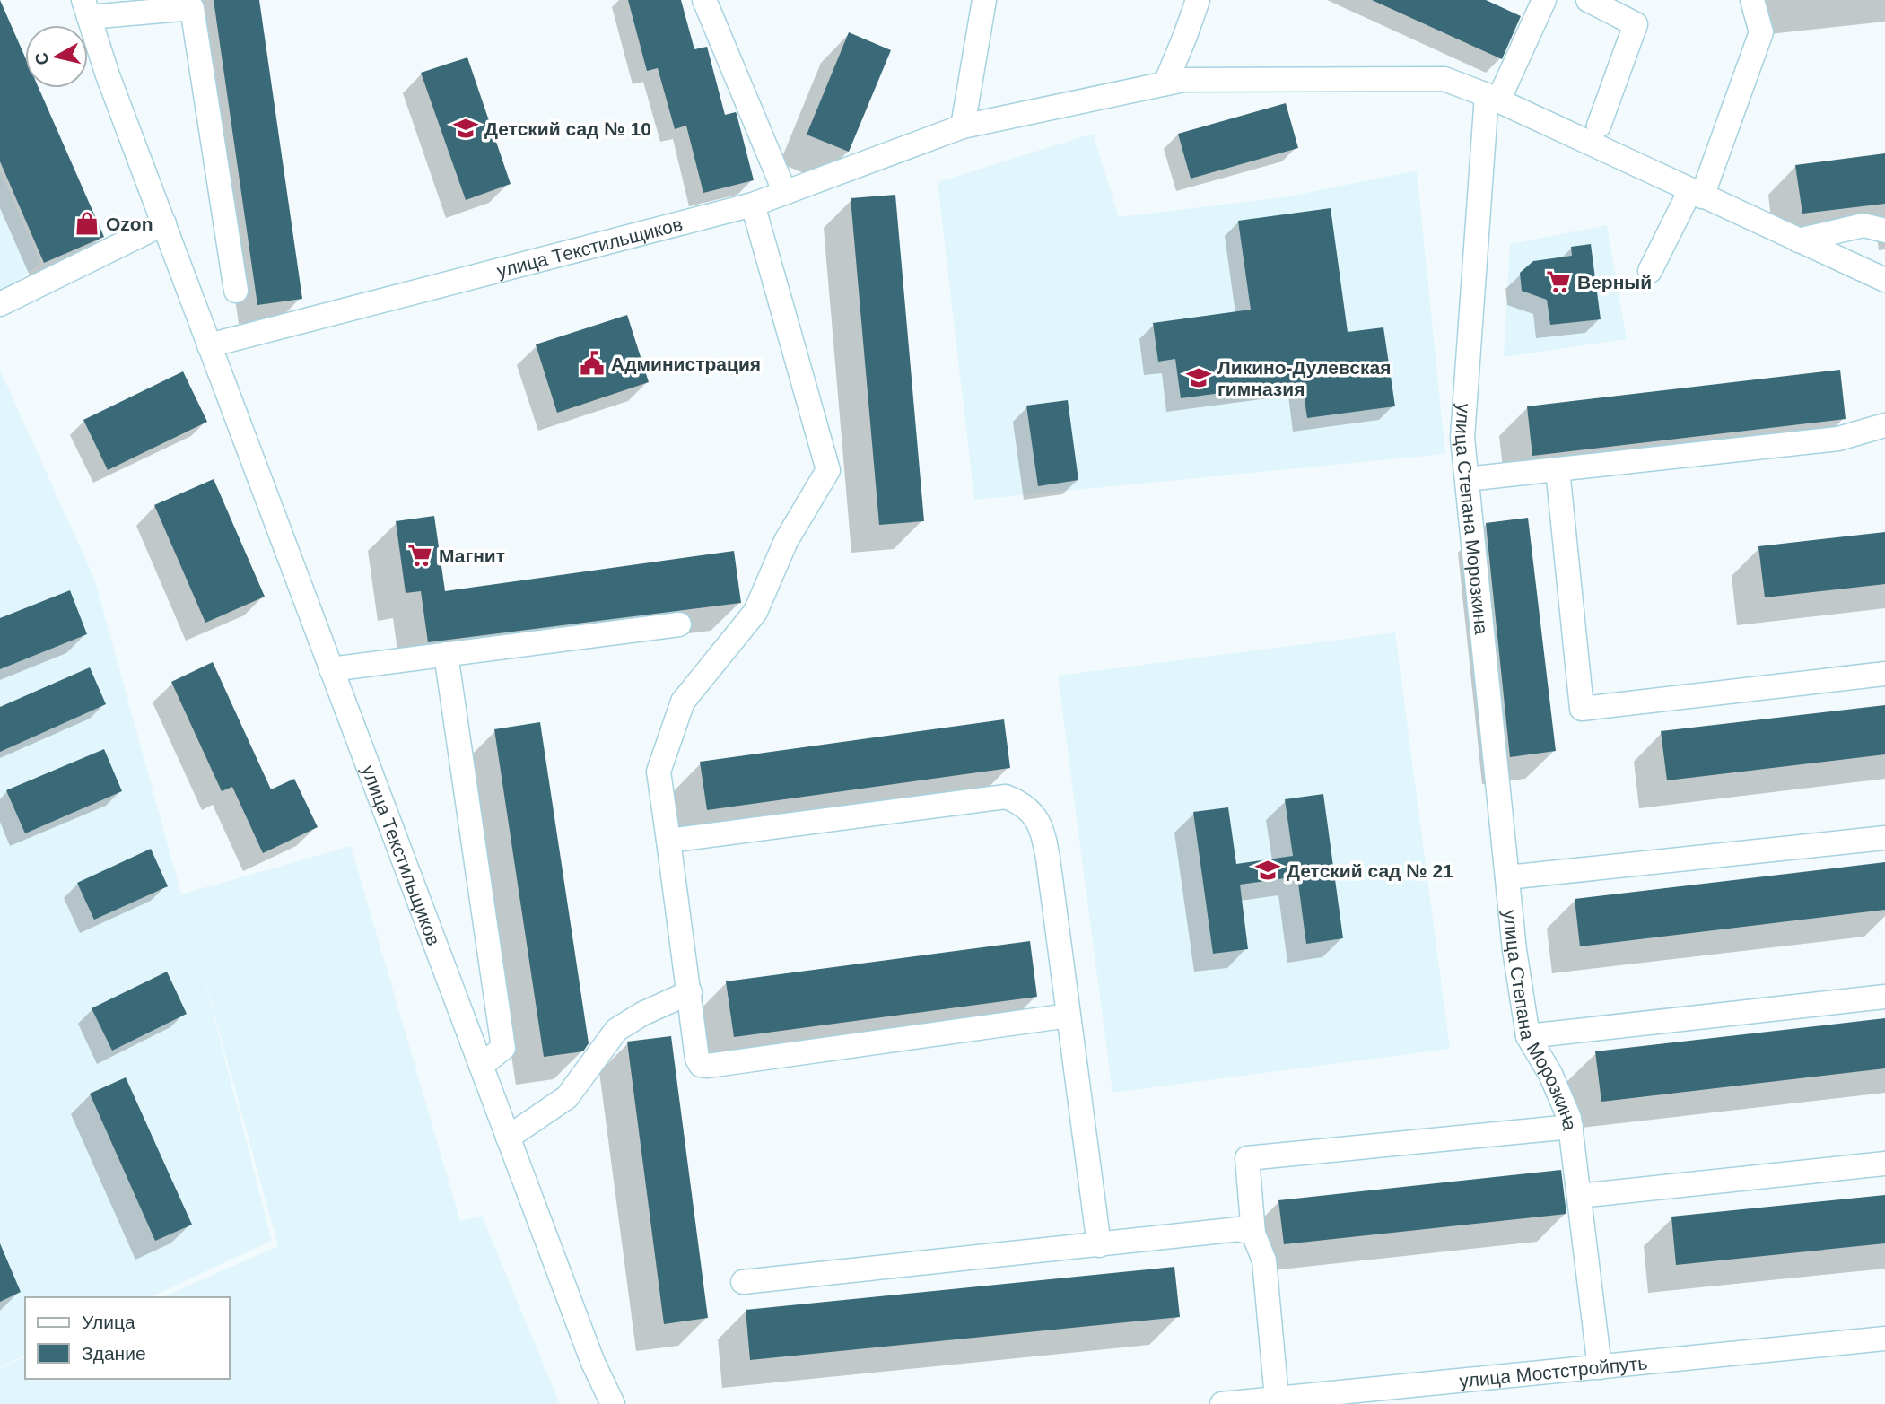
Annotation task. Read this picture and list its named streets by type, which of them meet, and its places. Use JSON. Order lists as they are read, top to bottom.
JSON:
{
  "streets": {
    "street": ["улица Текстильщиков", "улица Степана Морозкина", "улица Мостстройпуть"]
  },
  "crossings": [
    ["улица Текстильщиков", "улица Степана Морозкина"],
    ["улица Степана Морозкина", "улица Мостстройпуть"]
  ],
  "places": {
    "school or university": ["Детский сад № 10", "Ликино-Дулевская гимназия", "Детский сад № 21"],
    "shop": ["Ozon"],
    "supermarket": ["Верный", "Магнит"],
    "public building": ["Администрация"]
  },
  "legend": ["Улица", "Здание"],
  "north": "left"
}
